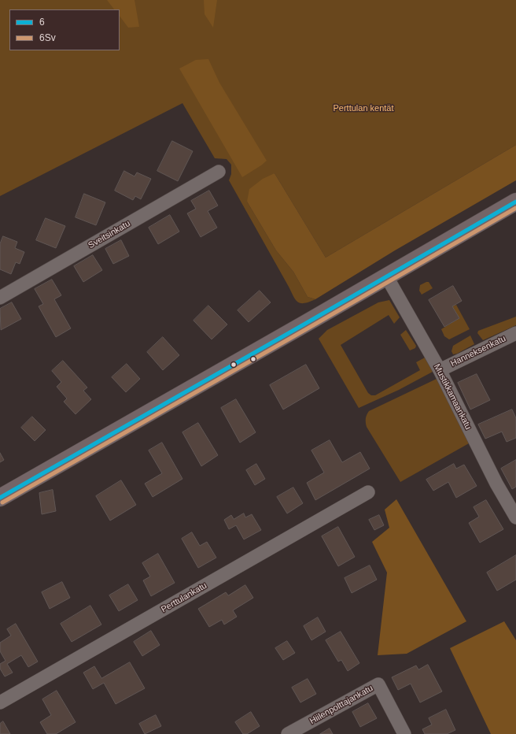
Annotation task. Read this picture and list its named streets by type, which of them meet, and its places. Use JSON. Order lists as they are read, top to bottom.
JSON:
{
  "streets": {
    "street": [
      "Sveitsinkatu",
      "Hanneksenkatu",
      "Mustikkamaankatu",
      "Perttulankatu",
      "Hiilenpolttajankatu"
    ]
  },
  "crossings": [
    ["Hanneksenkatu", "Mustikkamaankatu"]
  ],
  "parks": ["Perttulan kentät"],
  "lines": ["transit line 6", "transit line 6Sv"],
  "legend": ["6", "6Sv"]
}
